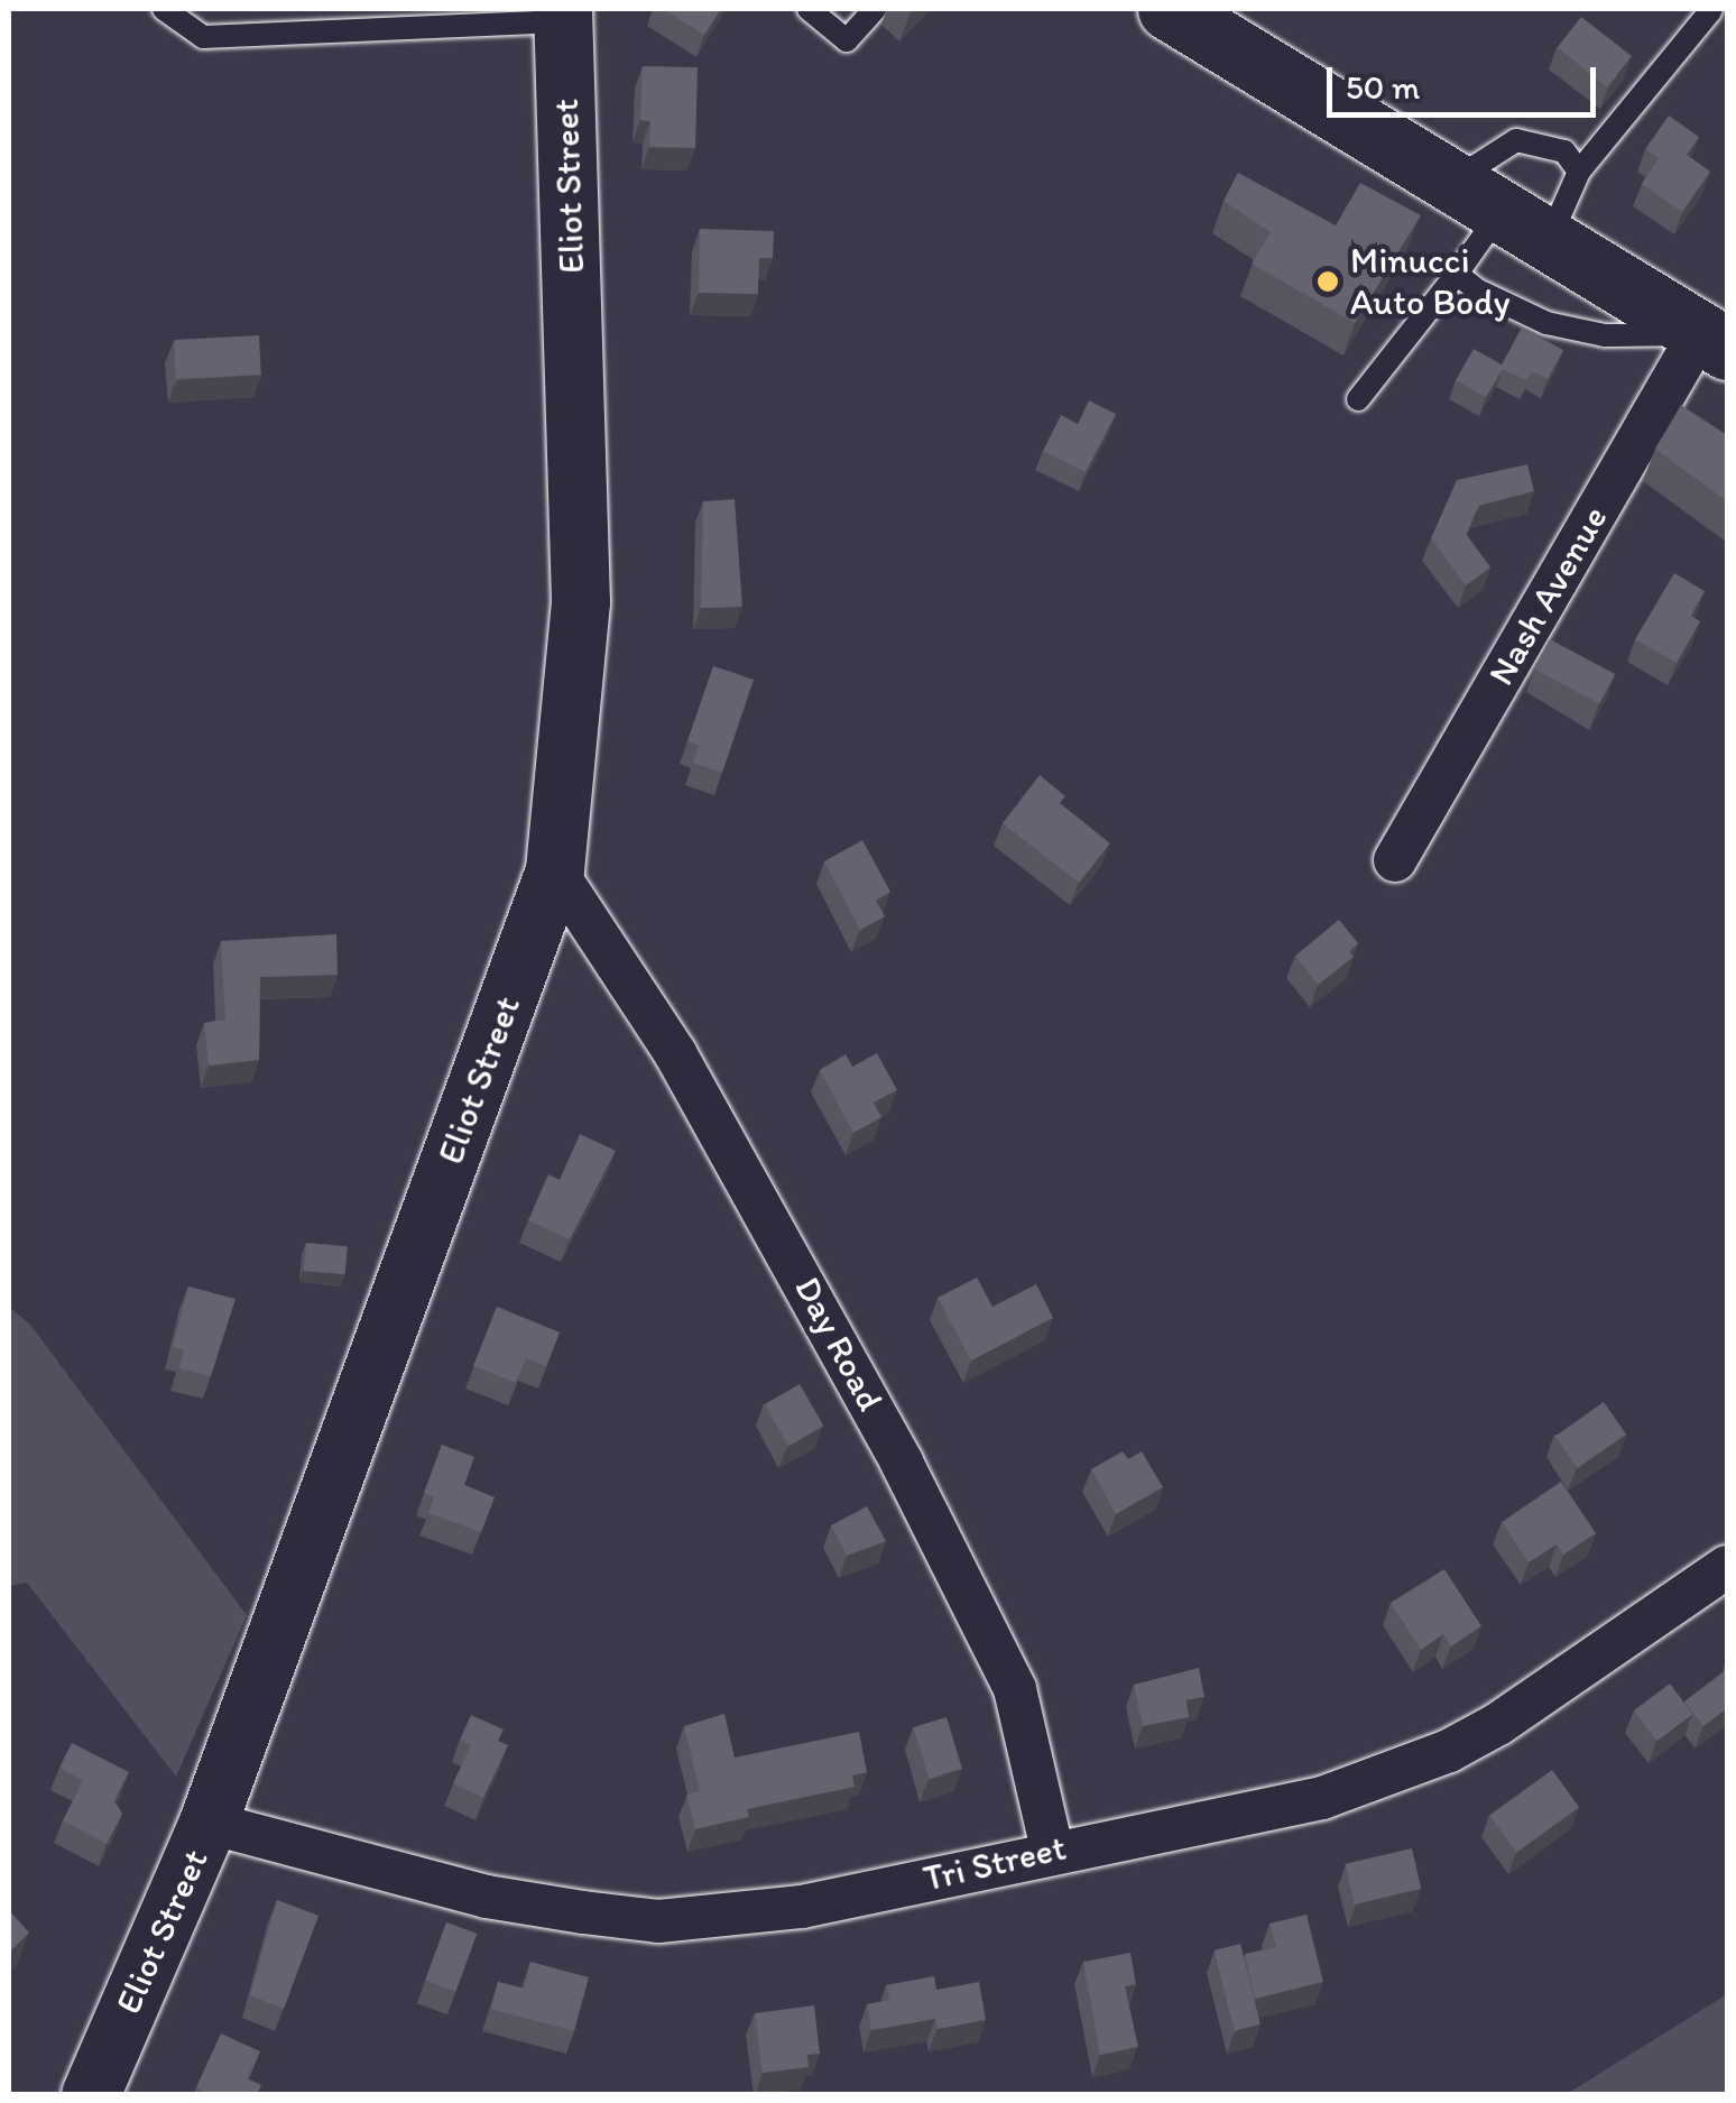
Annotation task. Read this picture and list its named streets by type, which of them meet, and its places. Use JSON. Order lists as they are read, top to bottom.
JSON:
{
  "streets": {
    "street": [
      "Eliot Street",
      "Nash Avenue",
      "Day Road",
      "Tri Street"
    ]
  },
  "crossings": [
    ["Eliot Street", "Day Road"],
    ["Eliot Street", "Tri Street"],
    ["Day Road", "Tri Street"]
  ],
  "places": ["Minucci Auto Body"],
  "scale_bar": "50 m"
}
